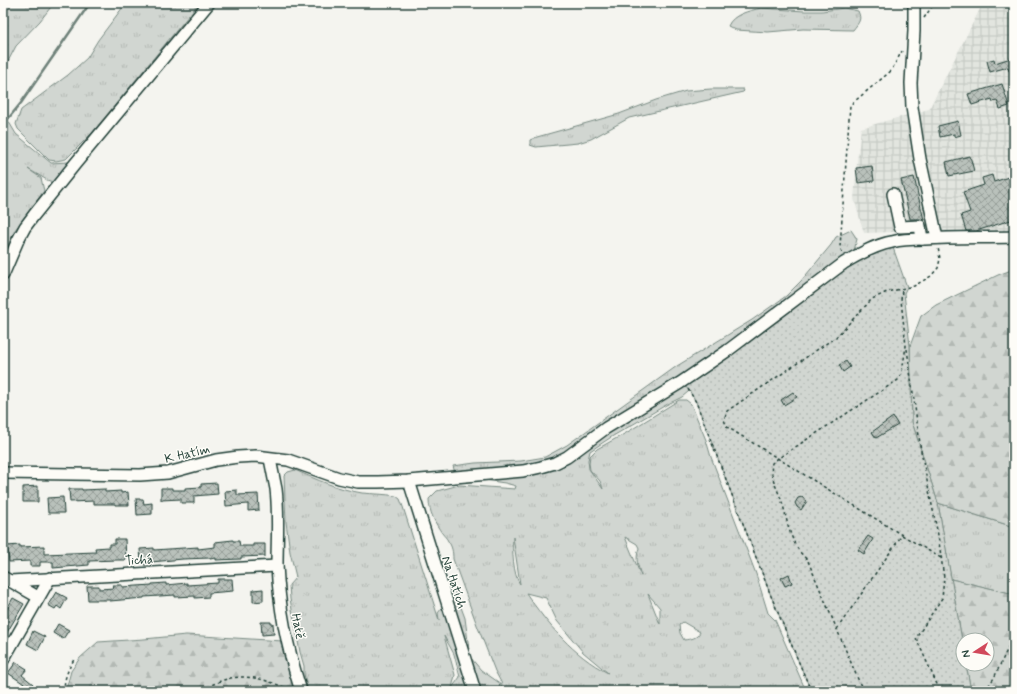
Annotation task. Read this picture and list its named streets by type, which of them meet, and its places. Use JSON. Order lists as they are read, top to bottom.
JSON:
{
  "streets": {
    "street": [
      "K Hatím",
      "Tichá",
      "Na Hatích",
      "Hatě"
    ]
  },
  "crossings": [
    ["K Hatím", "Na Hatích"],
    ["Tichá", "Hatě"]
  ],
  "north": "left"
}
